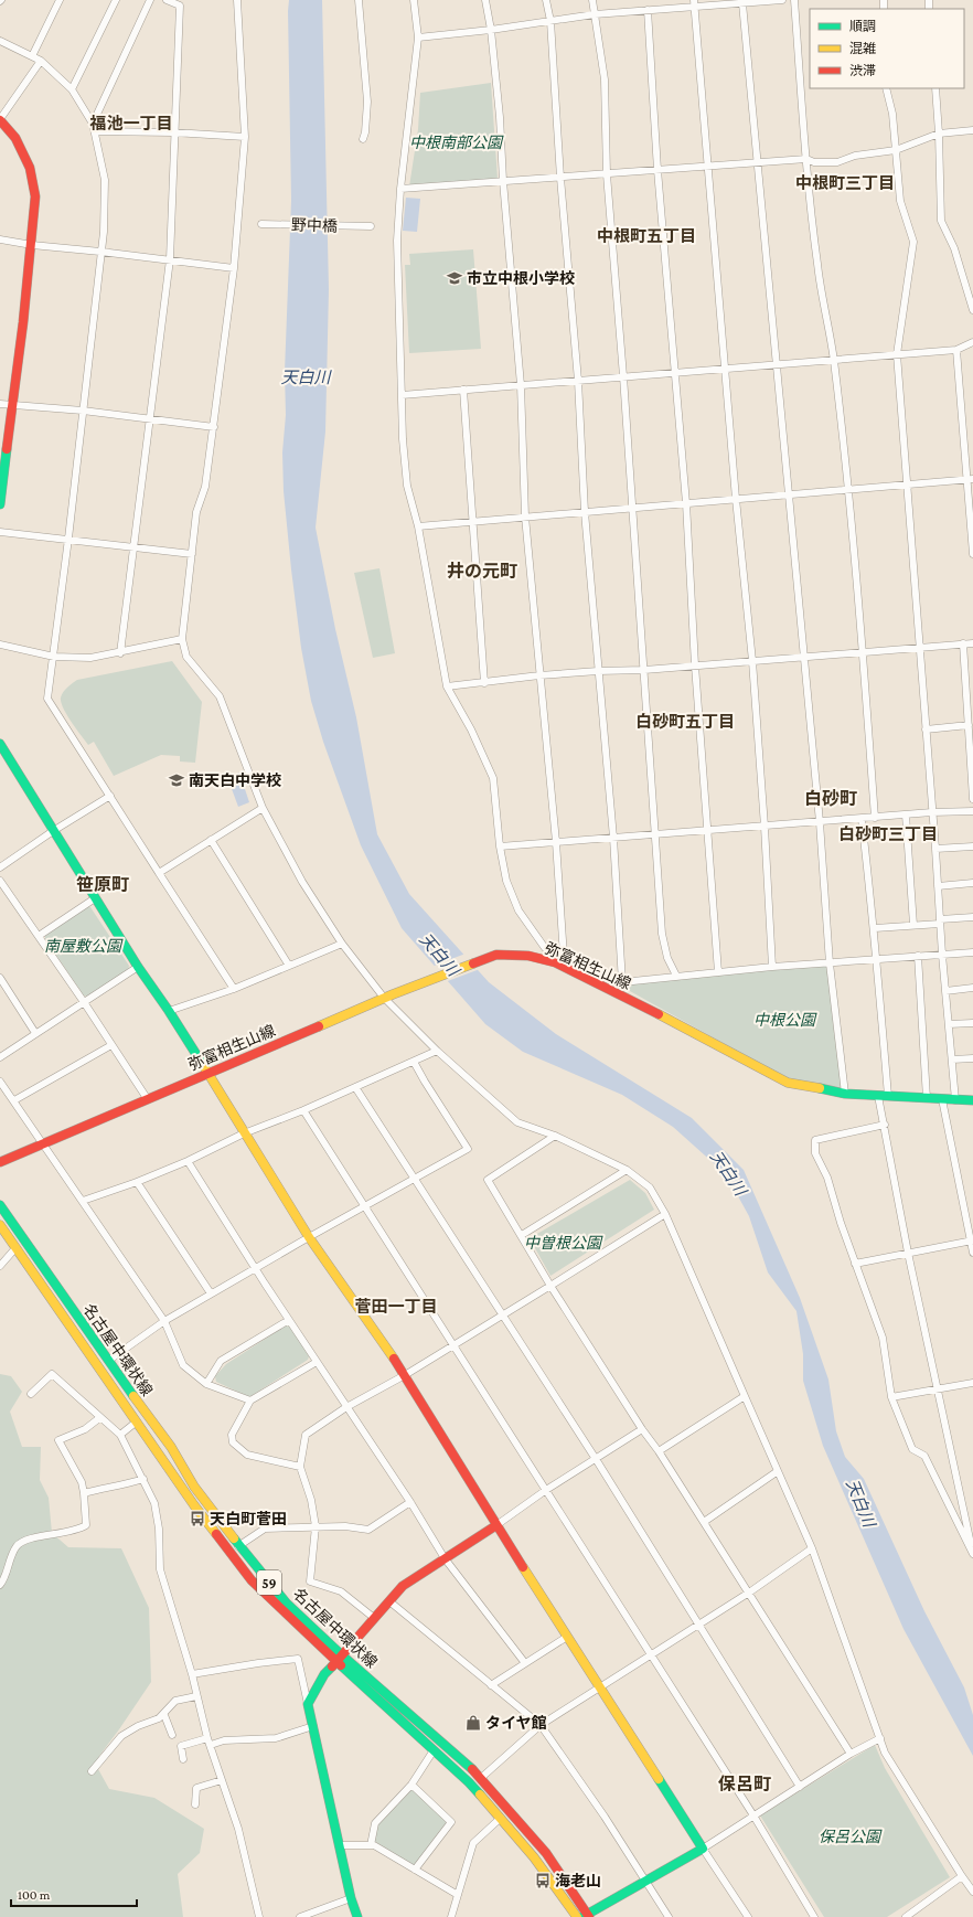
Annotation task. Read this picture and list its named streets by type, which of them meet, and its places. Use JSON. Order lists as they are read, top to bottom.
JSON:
{
  "streets": {
    "street": [
      "野中橋",
      "弥富相生山線",
      "名古屋中環状線",
      "59"
    ]
  },
  "districts": [
    "福池一丁目",
    "中根町三丁目",
    "中根町五丁目",
    "井の元町",
    "白砂町五丁目",
    "白砂町",
    "白砂町三丁目",
    "笹原町",
    "菅田一丁目",
    "保呂町"
  ],
  "water": ["天白川"],
  "parks": [
    "中根南部公園",
    "南屋敷公園",
    "中根公園",
    "中曽根公園",
    "保呂公園"
  ],
  "places": {
    "school or university": ["市立中根小学校", "南天白中学校"],
    "bus stop": ["天白町菅田", "海老山"],
    "shop": ["タイヤ館"]
  },
  "legend": ["順調", "混雑", "渋滞"],
  "scale_bar": "100 m"
}
